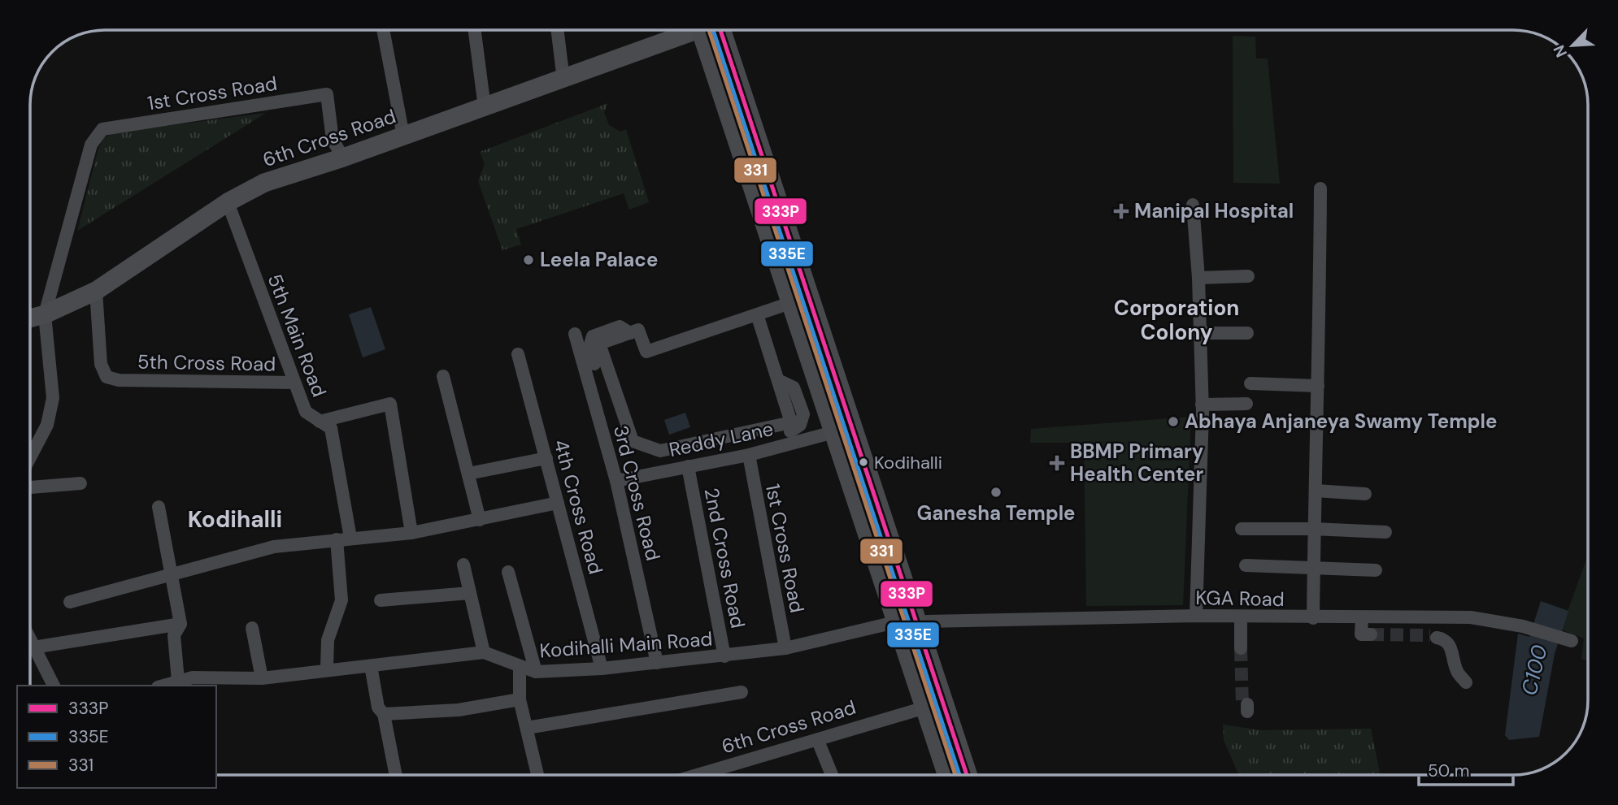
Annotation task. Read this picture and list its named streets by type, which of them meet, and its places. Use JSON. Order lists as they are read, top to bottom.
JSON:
{
  "streets": {
    "street": [
      "1st Cross Road",
      "6th Cross Road",
      "5th Main Road",
      "5th Cross Road",
      "Reddy Lane",
      "3rd Cross Road",
      "4th Cross Road",
      "2nd Cross Road",
      "KGA Road",
      "Kodihalli Main Road"
    ]
  },
  "crossings": [
    ["1st Cross Road", "6th Cross Road"],
    ["1st Cross Road", "Reddy Lane"],
    ["1st Cross Road", "Kodihalli Main Road"],
    ["6th Cross Road", "5th Main Road"],
    ["6th Cross Road", "5th Cross Road"],
    ["5th Main Road", "5th Cross Road"],
    ["Reddy Lane", "3rd Cross Road"],
    ["Reddy Lane", "2nd Cross Road"],
    ["3rd Cross Road", "Kodihalli Main Road"],
    ["4th Cross Road", "Kodihalli Main Road"],
    ["2nd Cross Road", "Kodihalli Main Road"]
  ],
  "districts": ["Corporation Colony", "Kodihalli"],
  "water": ["C100"],
  "places": {
    "health": ["Manipal Hospital", "BBMP Primary Health Center"],
    "other": [
      "Leela Palace",
      "Abhaya Anjaneya Swamy Temple",
      "Kodihalli",
      "Ganesha Temple"
    ]
  },
  "lines": ["transit line 333P", "transit line 335E", "transit line 331"],
  "legend": ["333P", "335E", "331"],
  "scale_bar": "50 m",
  "north": "bottom left"
}
